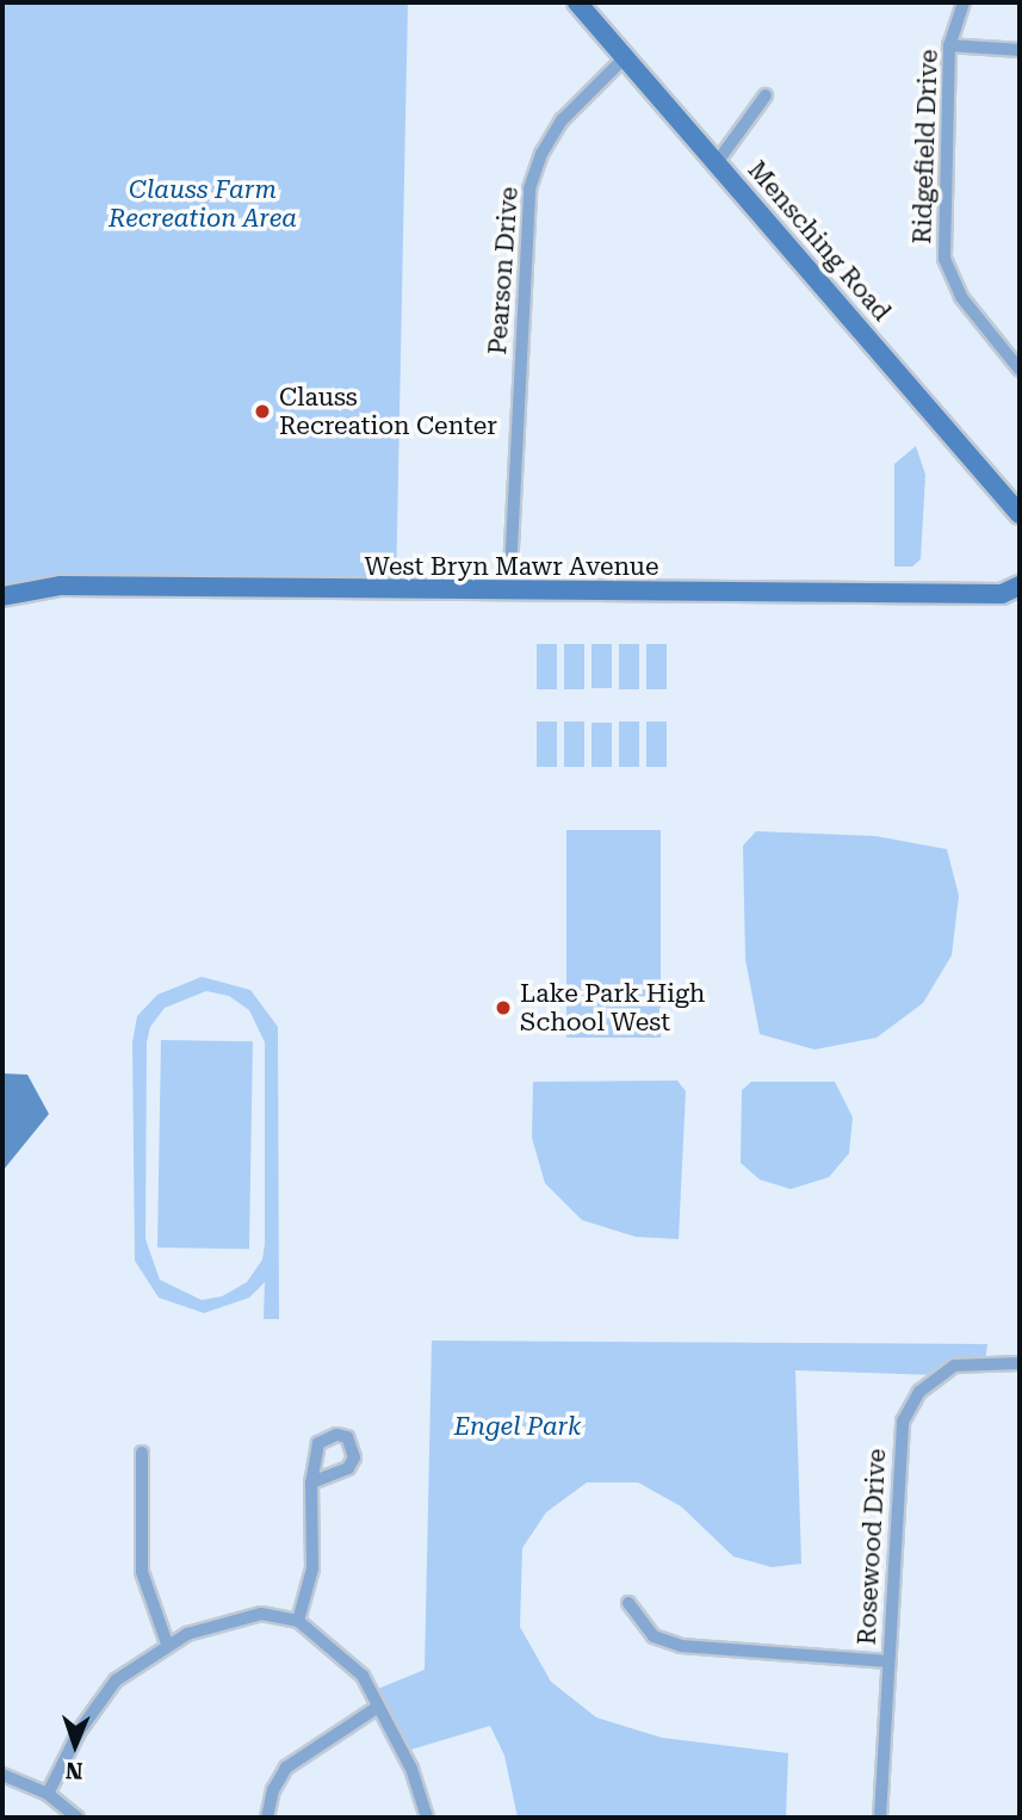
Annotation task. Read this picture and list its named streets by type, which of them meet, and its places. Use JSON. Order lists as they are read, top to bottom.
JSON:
{
  "streets": {
    "street": [
      "Ridgefield Drive",
      "Mensching Road",
      "Pearson Drive",
      "West Bryn Mawr Avenue",
      "Rosewood Drive"
    ]
  },
  "crossings": [
    ["Mensching Road", "Pearson Drive"]
  ],
  "parks": ["Clauss Farm Recreation Area", "Engel Park"],
  "places": ["Clauss Recreation Center", "Lake Park High School West"],
  "north": "bottom"
}
